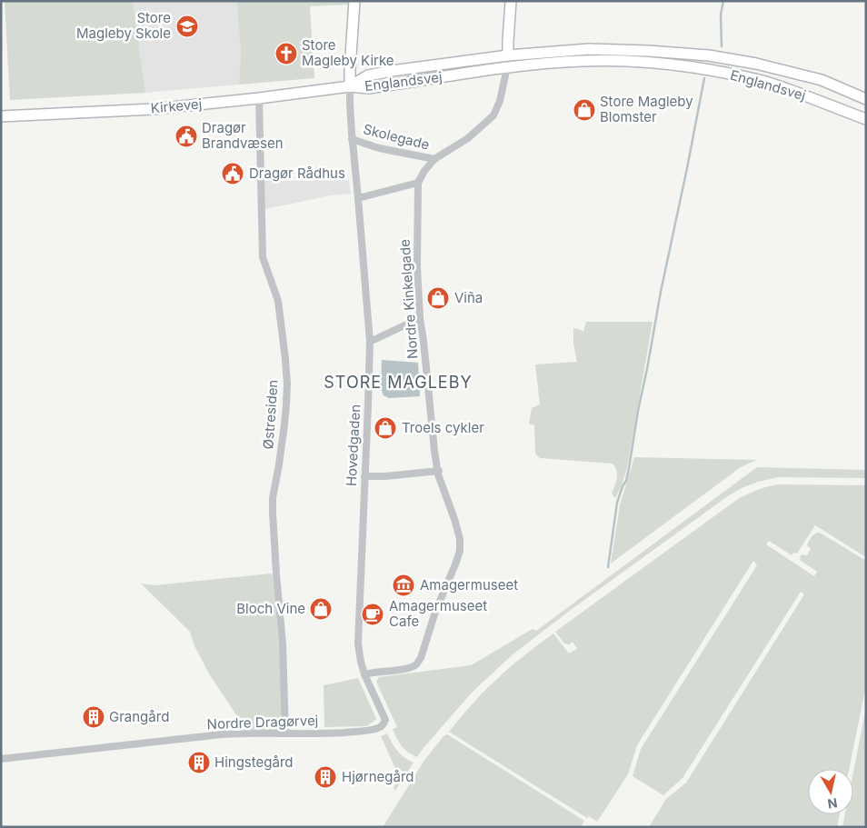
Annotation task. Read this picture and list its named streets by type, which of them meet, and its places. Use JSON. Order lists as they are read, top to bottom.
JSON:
{
  "streets": {
    "main road": ["Englandsvej", "Kirkevej"],
    "street": [
      "Skolegade",
      "Nordre Kinkelgade",
      "Østresiden",
      "Hovedgaden",
      "Nordre Dragørvej"
    ]
  },
  "crossings": [
    ["Englandsvej", "Kirkevej"],
    ["Englandsvej", "Hovedgaden"],
    ["Kirkevej", "Østresiden"],
    ["Kirkevej", "Hovedgaden"],
    ["Skolegade", "Hovedgaden"],
    ["Nordre Kinkelgade", "Hovedgaden"],
    ["Østresiden", "Nordre Dragørvej"],
    ["Hovedgaden", "Nordre Dragørvej"]
  ],
  "districts": ["STORE MAGLEBY"],
  "places": {
    "school or university": ["Store Magleby Skole"],
    "church": ["Store Magleby Kirke"],
    "shop": [
      "Store Magleby Blomster",
      "Viña",
      "Troels cykler",
      "Bloch Vine"
    ],
    "public building": ["Dragør Brandvæsen", "Dragør Rådhus"],
    "museum": ["Amagermuseet"],
    "cafe": ["Amagermuseet Cafe"],
    "building": ["Grangård", "Hingstegård", "Hjørnegård"]
  },
  "north": "bottom"
}
